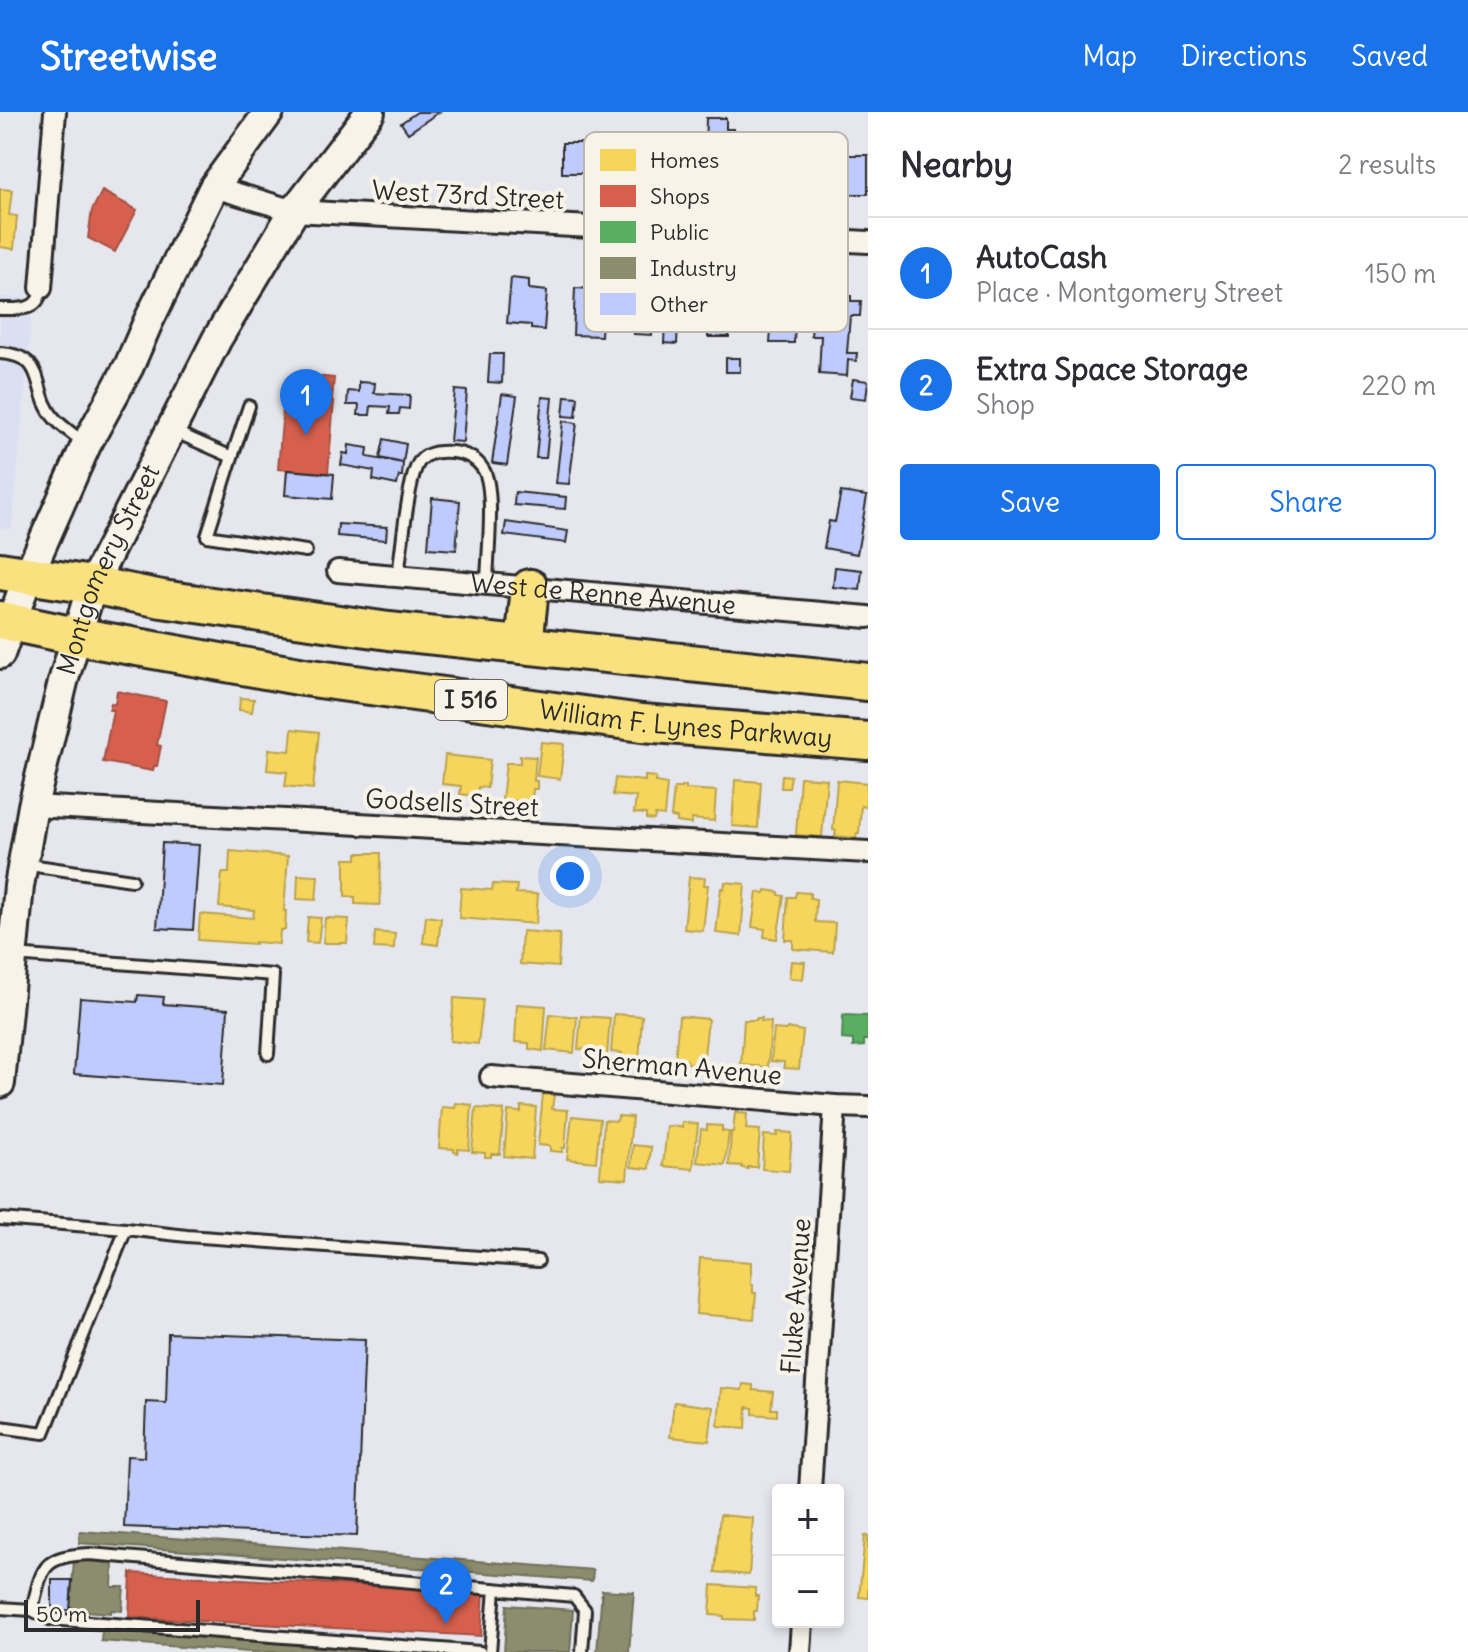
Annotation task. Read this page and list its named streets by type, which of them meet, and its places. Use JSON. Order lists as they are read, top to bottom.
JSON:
{
  "streets": {
    "highway": ["I 516", "William F. Lynes Parkway"],
    "street": [
      "West 73rd Street",
      "Montgomery Street",
      "West de Renne Avenue",
      "Godsells Street",
      "Sherman Avenue",
      "Fluke Avenue"
    ]
  },
  "crossings": [
    ["West 73rd Street", "Montgomery Street"],
    ["Montgomery Street", "I 516"],
    ["Montgomery Street", "William F. Lynes Parkway"],
    ["Montgomery Street", "Godsells Street"],
    ["Sherman Avenue", "Fluke Avenue"]
  ],
  "legend": [
    "Homes",
    "Shops",
    "Public",
    "Industry",
    "Other"
  ],
  "scale_bar": "50 m",
  "page": {
    "header": "Streetwise",
    "nav": ["Map", "Directions", "Saved"],
    "heading": ["Nearby", "2 results"],
    "list": [
      {
        "mark": "1",
        "name": "AutoCash",
        "note": "Place · Montgomery Street",
        "value": "150 m"
      },
      {
        "mark": "2",
        "name": "Extra Space Storage",
        "note": "Shop",
        "value": "220 m"
      }
    ],
    "pins": ["1", "2"],
    "buttons": ["Save", "Share"],
    "map_buttons": ["+", "−"],
    "scale": "50 m"
  }
}
